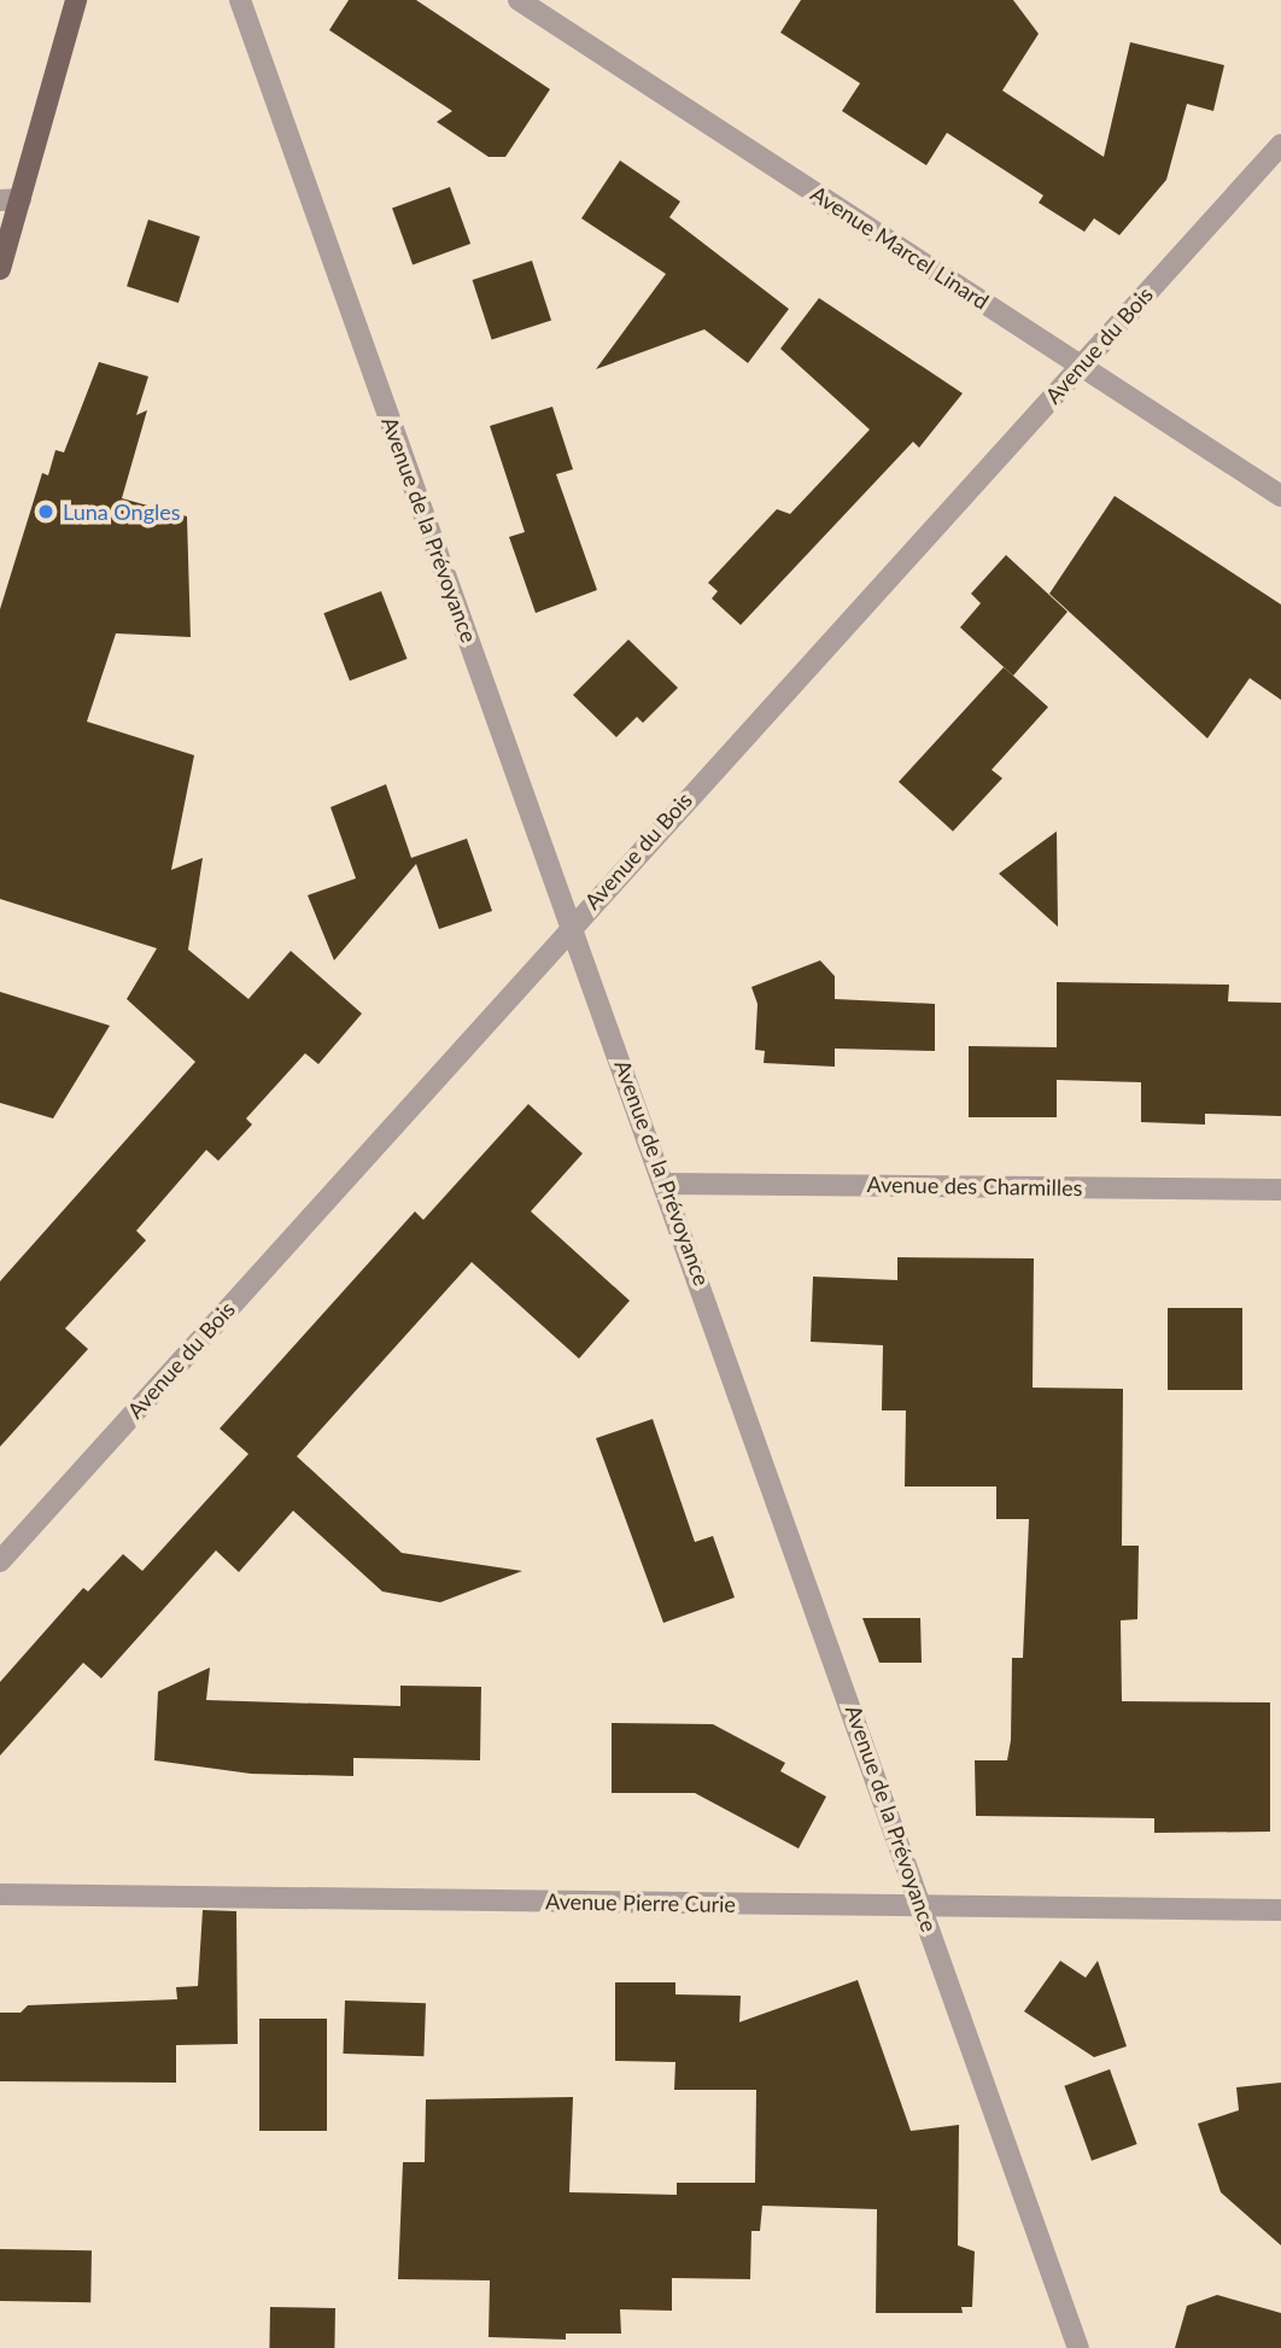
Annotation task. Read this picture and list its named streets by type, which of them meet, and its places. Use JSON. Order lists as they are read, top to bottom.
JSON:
{
  "streets": {
    "street": [
      "Avenue Marcel Linard",
      "Avenue du Bois",
      "Avenue de la Prévoyance",
      "Avenue des Charmilles",
      "Avenue Pierre Curie"
    ]
  },
  "crossings": [
    ["Avenue Marcel Linard", "Avenue du Bois"],
    ["Avenue du Bois", "Avenue de la Prévoyance"],
    ["Avenue de la Prévoyance", "Avenue des Charmilles"],
    ["Avenue de la Prévoyance", "Avenue Pierre Curie"]
  ],
  "places": ["Luna Ongles"]
}
